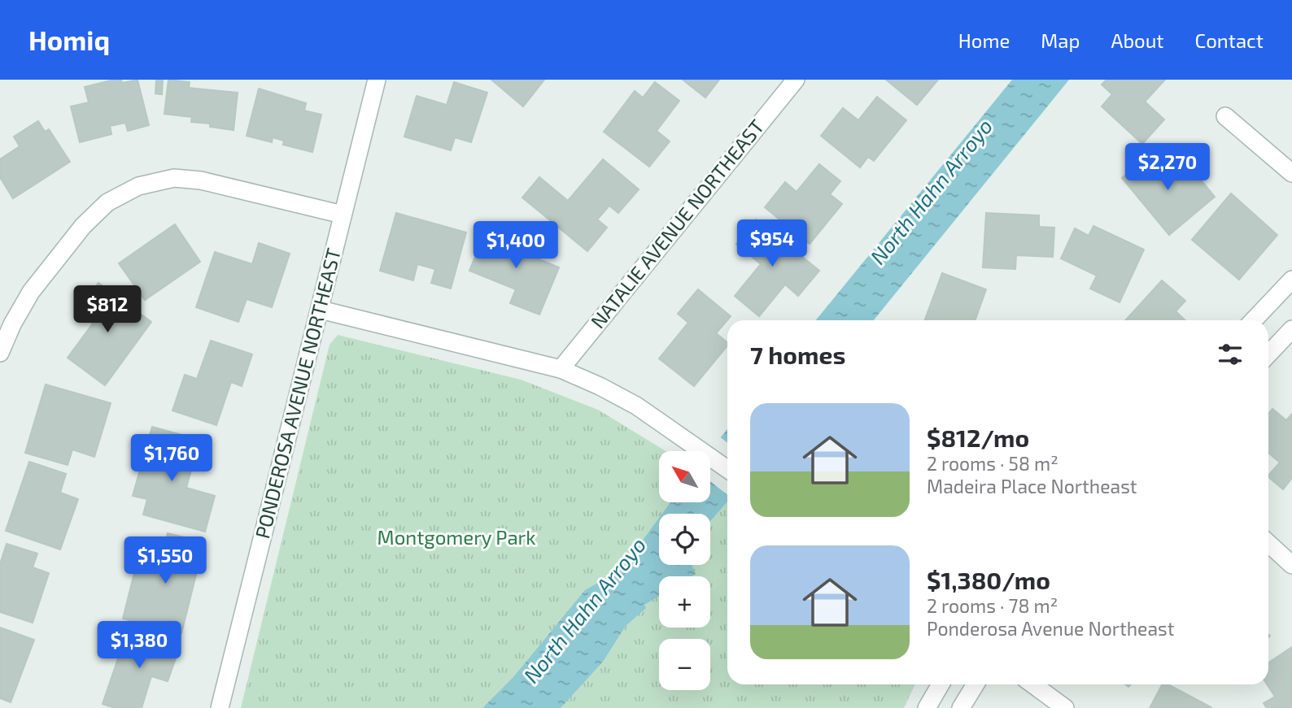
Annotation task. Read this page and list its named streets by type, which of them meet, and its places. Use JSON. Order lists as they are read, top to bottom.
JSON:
{
  "streets": {
    "street": ["NATALIE AVENUE NORTHEAST", "PONDEROSA AVENUE NORTHEAST"]
  },
  "water": ["North Hahn Arroyo"],
  "parks": ["Montgomery Park"],
  "north": "top left",
  "page": {
    "header": "Homiq",
    "nav": [
      "Home",
      "Map",
      "About",
      "Contact"
    ],
    "price": [
      "$2,270",
      "$954",
      "$1,400",
      "$812",
      "$1,760",
      "$1,550",
      "$1,380"
    ],
    "heading": "7 homes",
    "list": [
      {
        "name": "$812/mo",
        "note": "2 rooms · 58 m² · Madeira Place Northeast"
      },
      {
        "name": "$1,380/mo",
        "note": "2 rooms · 78 m² · Ponderosa Avenue Northeast"
      }
    ],
    "map_buttons": ["+", "−"]
  }
}
